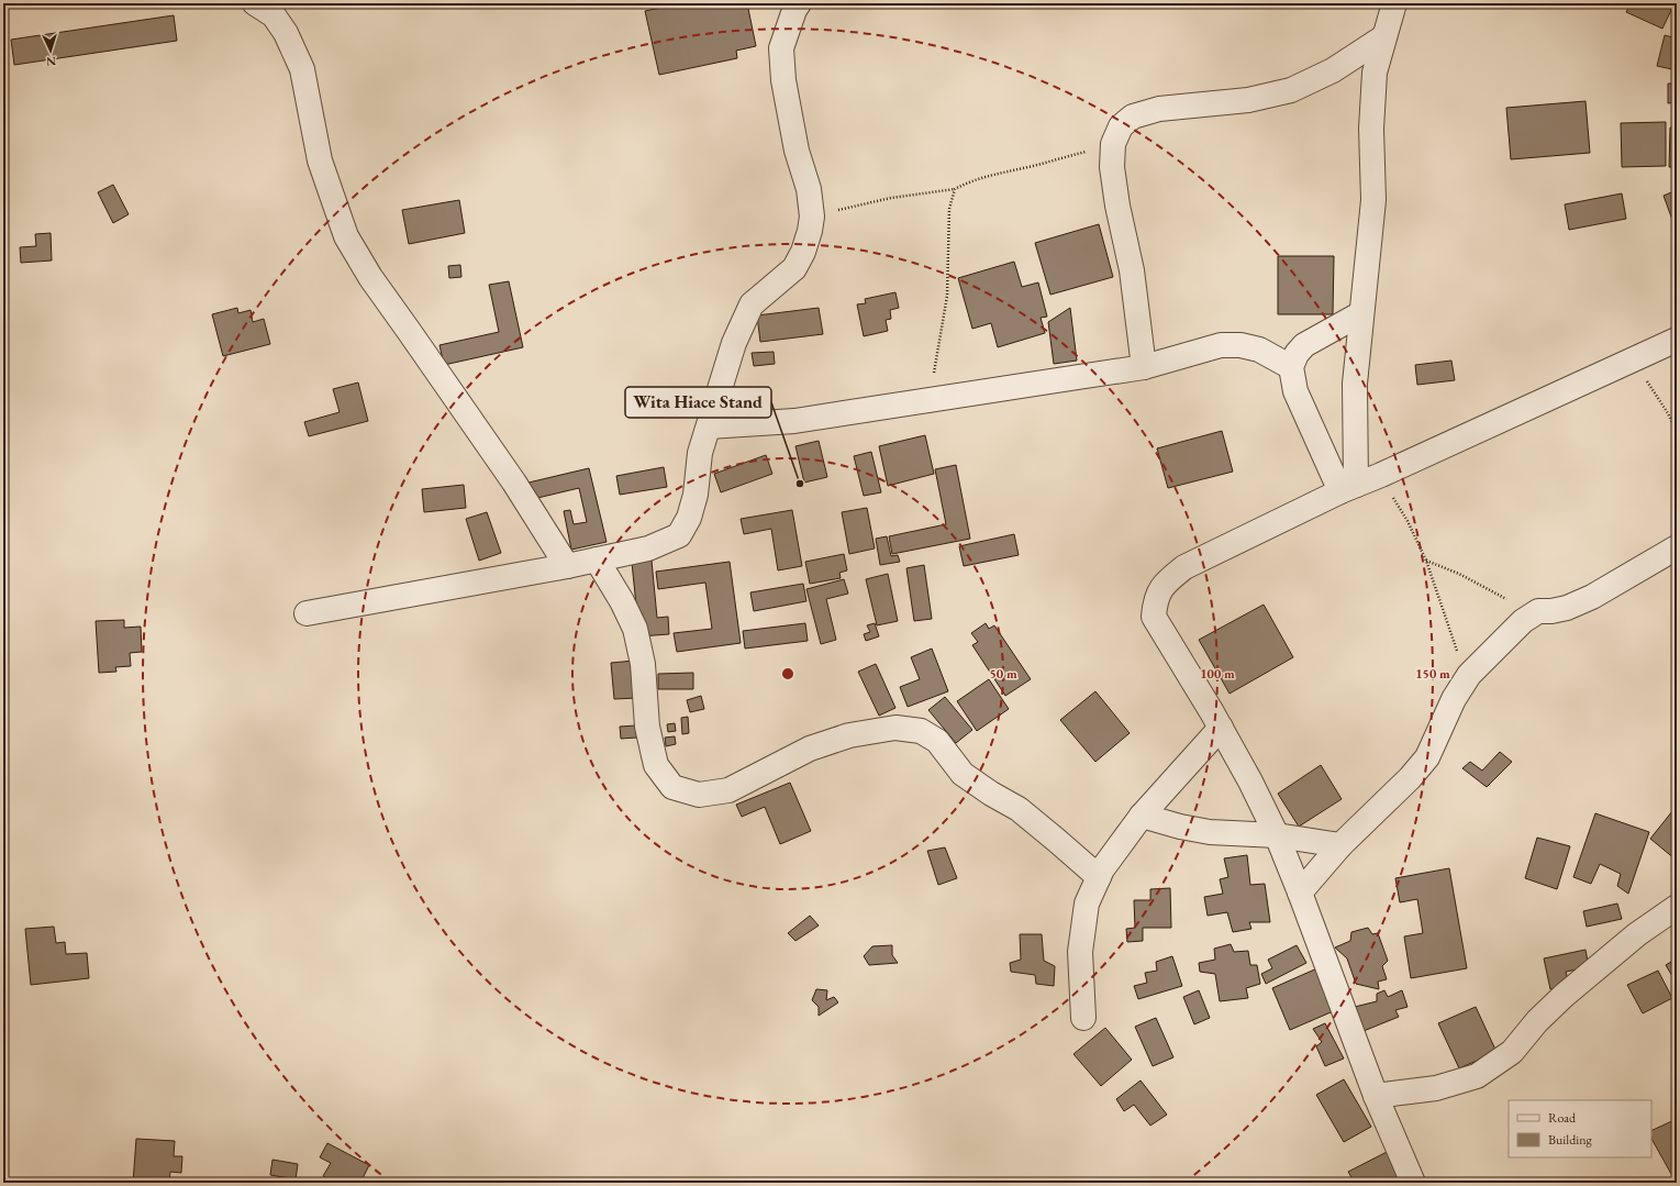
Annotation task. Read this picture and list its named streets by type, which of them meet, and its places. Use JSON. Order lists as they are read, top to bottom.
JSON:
{
  "places": ["Wita Hiace Stand"],
  "legend": ["Road", "Building"],
  "north": "bottom",
  "rings": ["50 m", "100 m", "150 m"]
}
